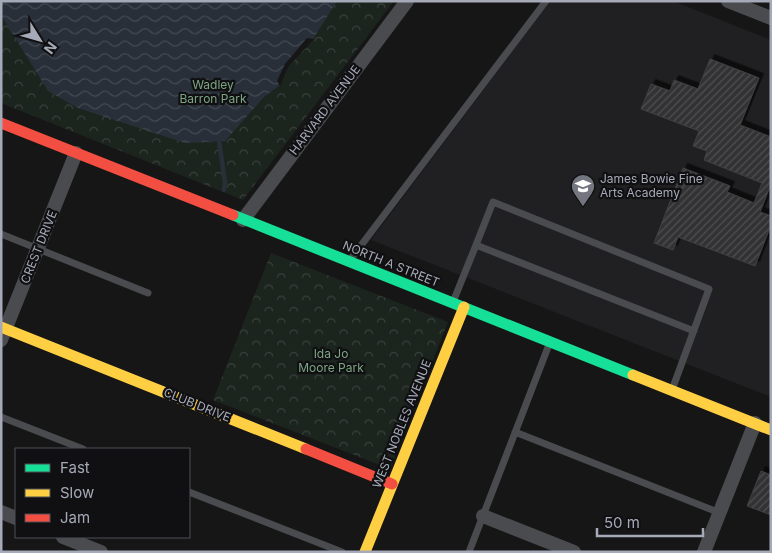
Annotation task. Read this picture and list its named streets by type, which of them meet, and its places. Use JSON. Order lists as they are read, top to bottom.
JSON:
{
  "streets": {
    "main road": ["NORTH A STREET", "CLUB DRIVE", "WEST NOBLES AVENUE"],
    "street": ["HARVARD AVENUE", "CREST DRIVE"]
  },
  "crossings": [
    ["HARVARD AVENUE", "NORTH A STREET"],
    ["CREST DRIVE", "NORTH A STREET"],
    ["CREST DRIVE", "CLUB DRIVE"],
    ["NORTH A STREET", "WEST NOBLES AVENUE"],
    ["CLUB DRIVE", "WEST NOBLES AVENUE"]
  ],
  "parks": ["Wadley Barron Park", "Ida Jo Moore Park"],
  "places": {
    "school or university": ["James Bowie Fine Arts Academy"]
  },
  "legend": ["Fast", "Slow", "Jam"],
  "scale_bar": "50 m",
  "north": "bottom right"
}
